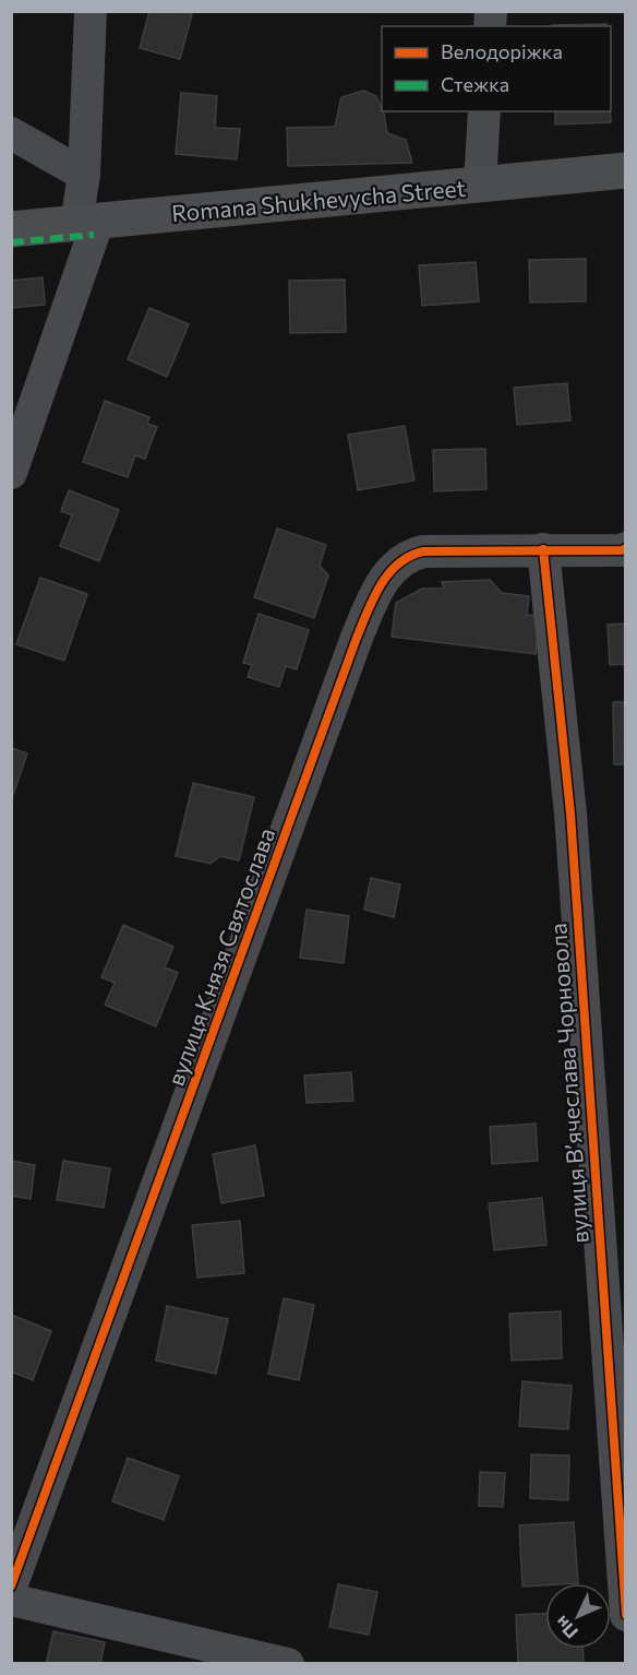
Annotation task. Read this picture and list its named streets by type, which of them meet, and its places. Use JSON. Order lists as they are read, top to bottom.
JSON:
{
  "streets": {
    "main road": ["Romana Shukhevycha Street"],
    "street": ["вулиця Князя Святослава", "вулиця Вʼячеслава Чорновола"]
  },
  "crossings": [
    ["вулиця Князя Святослава", "вулиця Вʼячеслава Чорновола"]
  ],
  "legend": ["Велодоріжка", "Стежка"],
  "north": "bottom left"
}
